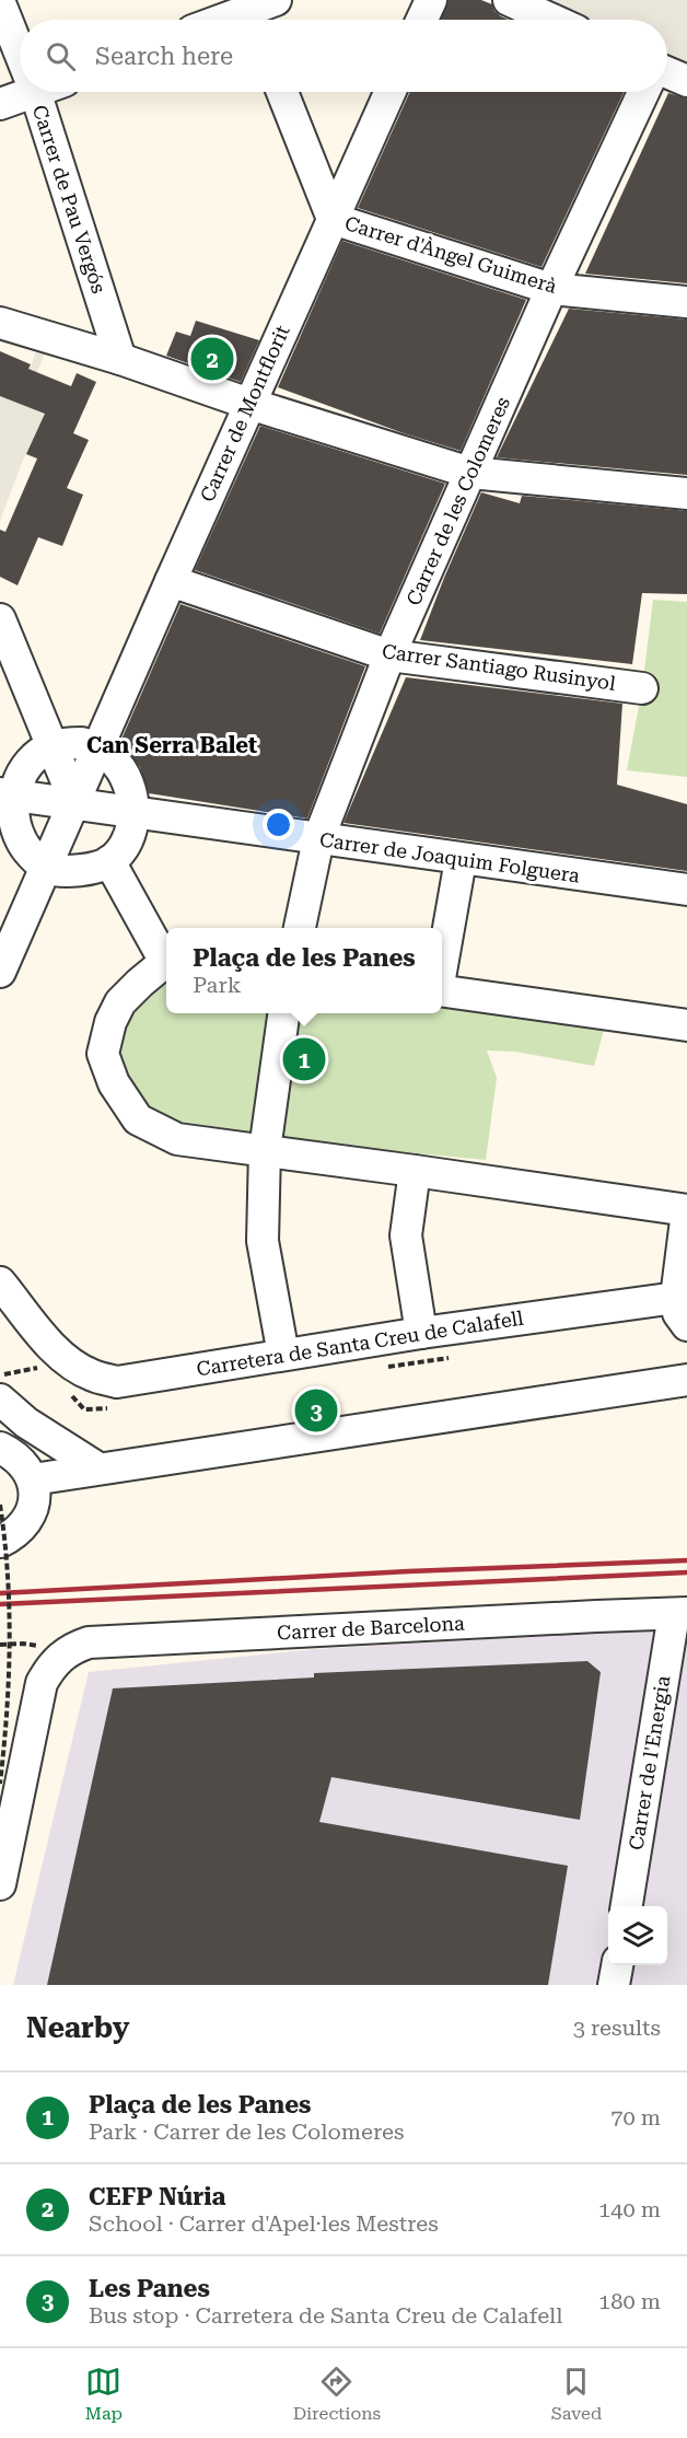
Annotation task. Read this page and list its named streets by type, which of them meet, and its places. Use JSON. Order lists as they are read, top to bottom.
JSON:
{
  "streets": {
    "street": [
      "Carrer de Pau Vergós",
      "Carrer d'Àngel Guimerà",
      "Carrer de Montflorit",
      "Carrer de les Colomeres",
      "Carrer Santiago Rusinyol",
      "Carrer de Joaquim Folguera",
      "Carretera de Santa Creu de Calafell",
      "Carrer de Barcelona",
      "Carrer de l'Energia"
    ]
  },
  "crossings": [
    ["Carrer d'Àngel Guimerà", "Carrer de Montflorit"],
    ["Carrer d'Àngel Guimerà", "Carrer de les Colomeres"],
    ["Carrer de Montflorit", "Carrer Santiago Rusinyol"],
    ["Carrer de Montflorit", "Carrer de Joaquim Folguera"],
    ["Carrer de les Colomeres", "Carrer Santiago Rusinyol"],
    ["Carrer de les Colomeres", "Carrer de Joaquim Folguera"],
    ["Carrer de Barcelona", "Carrer de l'Energia"]
  ],
  "districts": ["Can Serra Balet"],
  "page": {
    "search": "Search here",
    "pins": ["2", "1", "3"],
    "popup": ["Plaça de les Panes", "Park"],
    "heading": ["Nearby", "3 results"],
    "list": [
      {
        "mark": "1",
        "name": "Plaça de les Panes",
        "note": "Park · Carrer de les Colomeres",
        "value": "70 m"
      },
      {
        "mark": "2",
        "name": "CEFP Núria",
        "note": "School · Carrer d'Apel·les Mestres",
        "value": "140 m"
      },
      {
        "mark": "3",
        "name": "Les Panes",
        "note": "Bus stop · Carretera de Santa Creu de Calafell",
        "value": "180 m"
      }
    ],
    "nav": ["Map", "Directions", "Saved"]
  }
}
